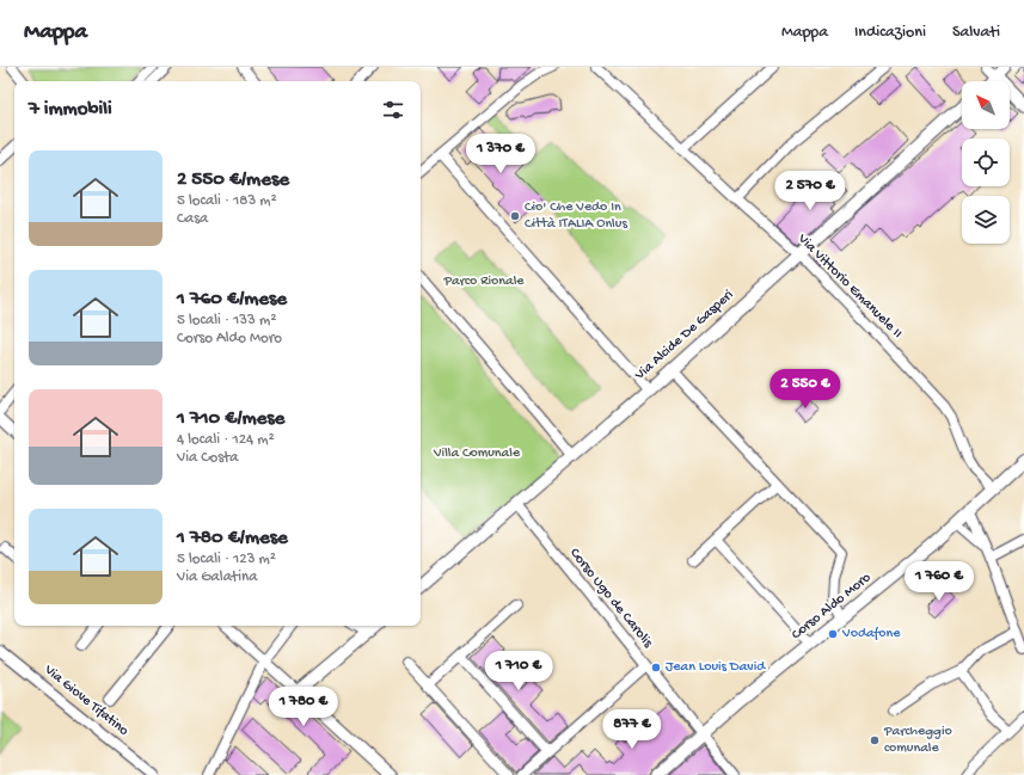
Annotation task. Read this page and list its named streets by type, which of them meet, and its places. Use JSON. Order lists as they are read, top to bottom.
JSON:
{
  "streets": {
    "main road": ["Via Alcide De Gasperi", "Corso Aldo Moro"],
    "street": ["Via Vittorio Emanuele II", "Corso Ugo de Carolis", "Via Giove Tifatino"]
  },
  "crossings": [
    ["Via Vittorio Emanuele II", "Via Alcide De Gasperi"],
    ["Via Vittorio Emanuele II", "Corso Aldo Moro"],
    ["Via Alcide De Gasperi", "Corso Ugo de Carolis"],
    ["Corso Ugo de Carolis", "Corso Aldo Moro"]
  ],
  "parks": ["Parco Rionale", "Villa Comunale"],
  "places": [
    "Cio' Che Vedo In Città ITALIA Onlus",
    "Vodafone",
    "Jean Louis David",
    "Parcheggio comunale"
  ],
  "north": "top left",
  "page": {
    "header": "Mappa",
    "nav": ["Mappa", "Indicazioni", "Salvati"],
    "heading": "7 immobili",
    "price": [
      "1 370 €",
      "2 570 €",
      "2 550 €",
      "1 760 €",
      "1 710 €",
      "1 780 €",
      "877 €"
    ],
    "list": [
      {
        "name": "2 550 €/mese",
        "note": "5 locali · 183 m² · Casa"
      },
      {
        "name": "1 760 €/mese",
        "note": "5 locali · 133 m² · Corso Aldo Moro"
      },
      {
        "name": "1 710 €/mese",
        "note": "4 locali · 124 m² · Via Costa"
      },
      {
        "name": "1 780 €/mese",
        "note": "5 locali · 123 m² · Via Galatina"
      }
    ]
  }
}
